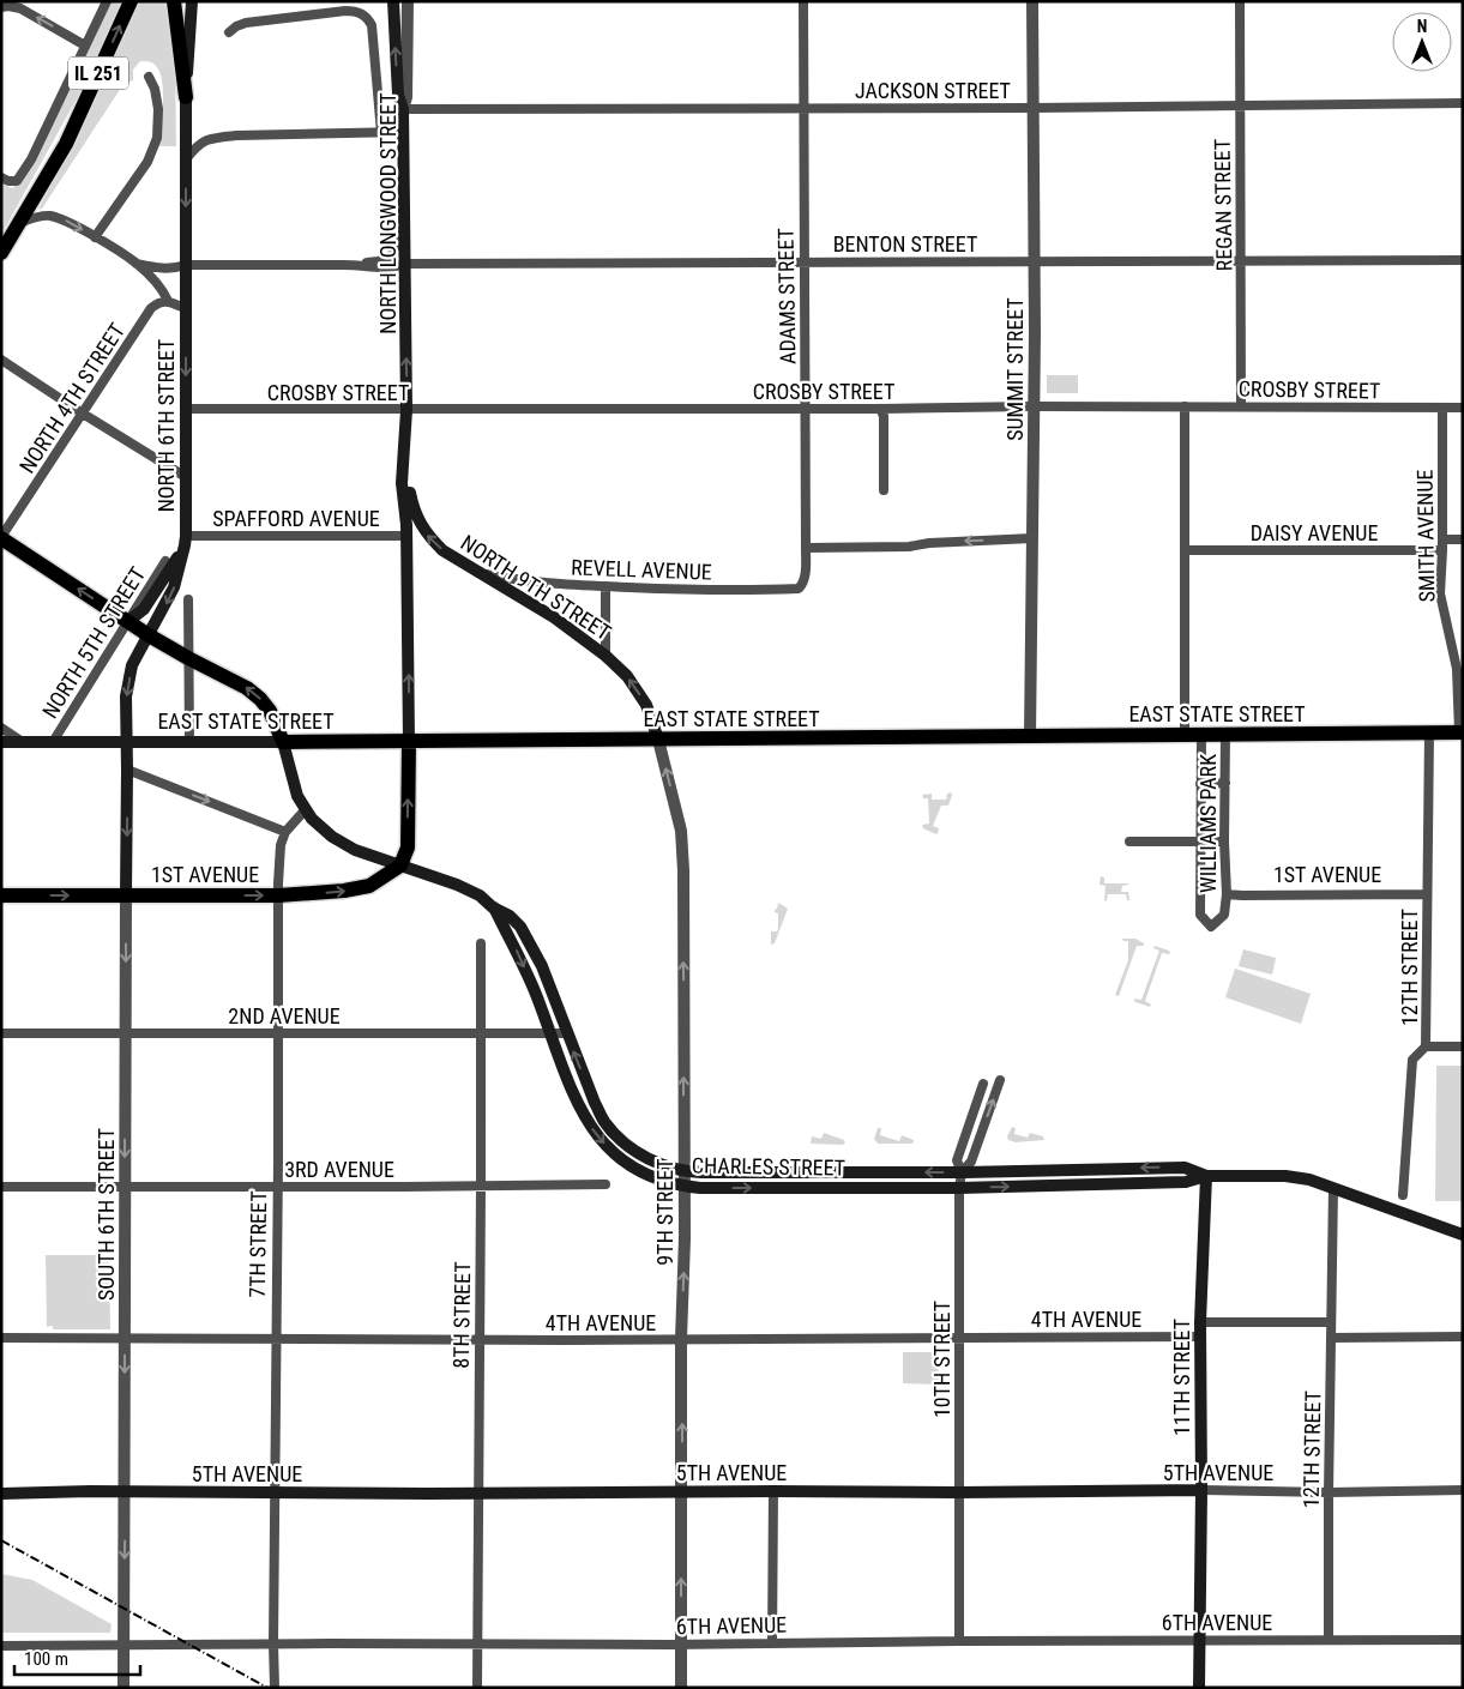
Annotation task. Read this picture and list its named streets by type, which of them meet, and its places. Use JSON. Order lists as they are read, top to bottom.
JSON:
{
  "streets": {
    "main road": [
      "IL 251",
      "NORTH LONGWOOD STREET",
      "NORTH 6TH STREET",
      "NORTH 9TH STREET",
      "EAST STATE STREET",
      "1ST AVENUE",
      "CHARLES STREET",
      "SOUTH 6TH STREET",
      "11TH STREET",
      "5TH AVENUE"
    ],
    "street": [
      "JACKSON STREET",
      "REGAN STREET",
      "BENTON STREET",
      "ADAMS STREET",
      "SUMMIT STREET",
      "CROSBY STREET",
      "NORTH 4TH STREET",
      "SPAFFORD AVENUE",
      "DAISY AVENUE",
      "SMITH AVENUE",
      "REVELL AVENUE",
      "NORTH 5TH STREET",
      "WILLIAMS PARK",
      "12TH STREET",
      "2ND AVENUE",
      "3RD AVENUE",
      "9TH STREET",
      "7TH STREET",
      "8TH STREET",
      "4TH AVENUE",
      "10TH STREET",
      "6TH AVENUE"
    ]
  },
  "crossings": [
    ["JACKSON STREET", "REGAN STREET"],
    ["JACKSON STREET", "NORTH LONGWOOD STREET"],
    ["JACKSON STREET", "ADAMS STREET"],
    ["JACKSON STREET", "SUMMIT STREET"],
    ["REGAN STREET", "BENTON STREET"],
    ["REGAN STREET", "CROSBY STREET"],
    ["NORTH LONGWOOD STREET", "BENTON STREET"],
    ["NORTH LONGWOOD STREET", "CROSBY STREET"],
    ["NORTH LONGWOOD STREET", "SPAFFORD AVENUE"],
    ["NORTH LONGWOOD STREET", "NORTH 9TH STREET"],
    ["NORTH LONGWOOD STREET", "EAST STATE STREET"],
    ["BENTON STREET", "ADAMS STREET"],
    ["BENTON STREET", "SUMMIT STREET"],
    ["BENTON STREET", "NORTH 6TH STREET"],
    ["ADAMS STREET", "CROSBY STREET"],
    ["ADAMS STREET", "REVELL AVENUE"],
    ["SUMMIT STREET", "CROSBY STREET"],
    ["SUMMIT STREET", "EAST STATE STREET"],
    ["CROSBY STREET", "NORTH 6TH STREET"],
    ["CROSBY STREET", "SMITH AVENUE"],
    ["NORTH 6TH STREET", "SPAFFORD AVENUE"],
    ["NORTH 6TH STREET", "EAST STATE STREET"],
    ["NORTH 6TH STREET", "SOUTH 6TH STREET"],
    ["DAISY AVENUE", "SMITH AVENUE"],
    ["SMITH AVENUE", "EAST STATE STREET"],
    ["REVELL AVENUE", "NORTH 9TH STREET"],
    ["NORTH 9TH STREET", "EAST STATE STREET"],
    ["NORTH 9TH STREET", "9TH STREET"],
    ["NORTH 5TH STREET", "EAST STATE STREET"],
    ["EAST STATE STREET", "WILLIAMS PARK"],
    ["EAST STATE STREET", "12TH STREET"],
    ["EAST STATE STREET", "CHARLES STREET"],
    ["EAST STATE STREET", "9TH STREET"],
    ["EAST STATE STREET", "SOUTH 6TH STREET"],
    ["WILLIAMS PARK", "1ST AVENUE"],
    ["1ST AVENUE", "12TH STREET"],
    ["1ST AVENUE", "CHARLES STREET"],
    ["1ST AVENUE", "SOUTH 6TH STREET"],
    ["1ST AVENUE", "7TH STREET"],
    ["12TH STREET", "CHARLES STREET"],
    ["12TH STREET", "5TH AVENUE"],
    ["12TH STREET", "6TH AVENUE"],
    ["2ND AVENUE", "CHARLES STREET"],
    ["2ND AVENUE", "SOUTH 6TH STREET"],
    ["2ND AVENUE", "7TH STREET"],
    ["2ND AVENUE", "8TH STREET"],
    ["CHARLES STREET", "9TH STREET"],
    ["CHARLES STREET", "10TH STREET"],
    ["CHARLES STREET", "11TH STREET"],
    ["3RD AVENUE", "SOUTH 6TH STREET"],
    ["3RD AVENUE", "7TH STREET"],
    ["3RD AVENUE", "8TH STREET"],
    ["9TH STREET", "4TH AVENUE"],
    ["9TH STREET", "5TH AVENUE"],
    ["9TH STREET", "6TH AVENUE"],
    ["SOUTH 6TH STREET", "4TH AVENUE"],
    ["SOUTH 6TH STREET", "5TH AVENUE"],
    ["SOUTH 6TH STREET", "6TH AVENUE"],
    ["7TH STREET", "4TH AVENUE"],
    ["7TH STREET", "5TH AVENUE"],
    ["7TH STREET", "6TH AVENUE"],
    ["8TH STREET", "4TH AVENUE"],
    ["8TH STREET", "5TH AVENUE"],
    ["8TH STREET", "6TH AVENUE"],
    ["4TH AVENUE", "10TH STREET"],
    ["4TH AVENUE", "11TH STREET"],
    ["10TH STREET", "5TH AVENUE"],
    ["10TH STREET", "6TH AVENUE"],
    ["11TH STREET", "5TH AVENUE"],
    ["11TH STREET", "6TH AVENUE"]
  ],
  "one_way": [
    "NORTH LONGWOOD STREET",
    "NORTH 6TH STREET",
    "NORTH 9TH STREET",
    "9TH STREET",
    "SOUTH 6TH STREET"
  ],
  "scale_bar": "100 m",
  "north": "top"
}
